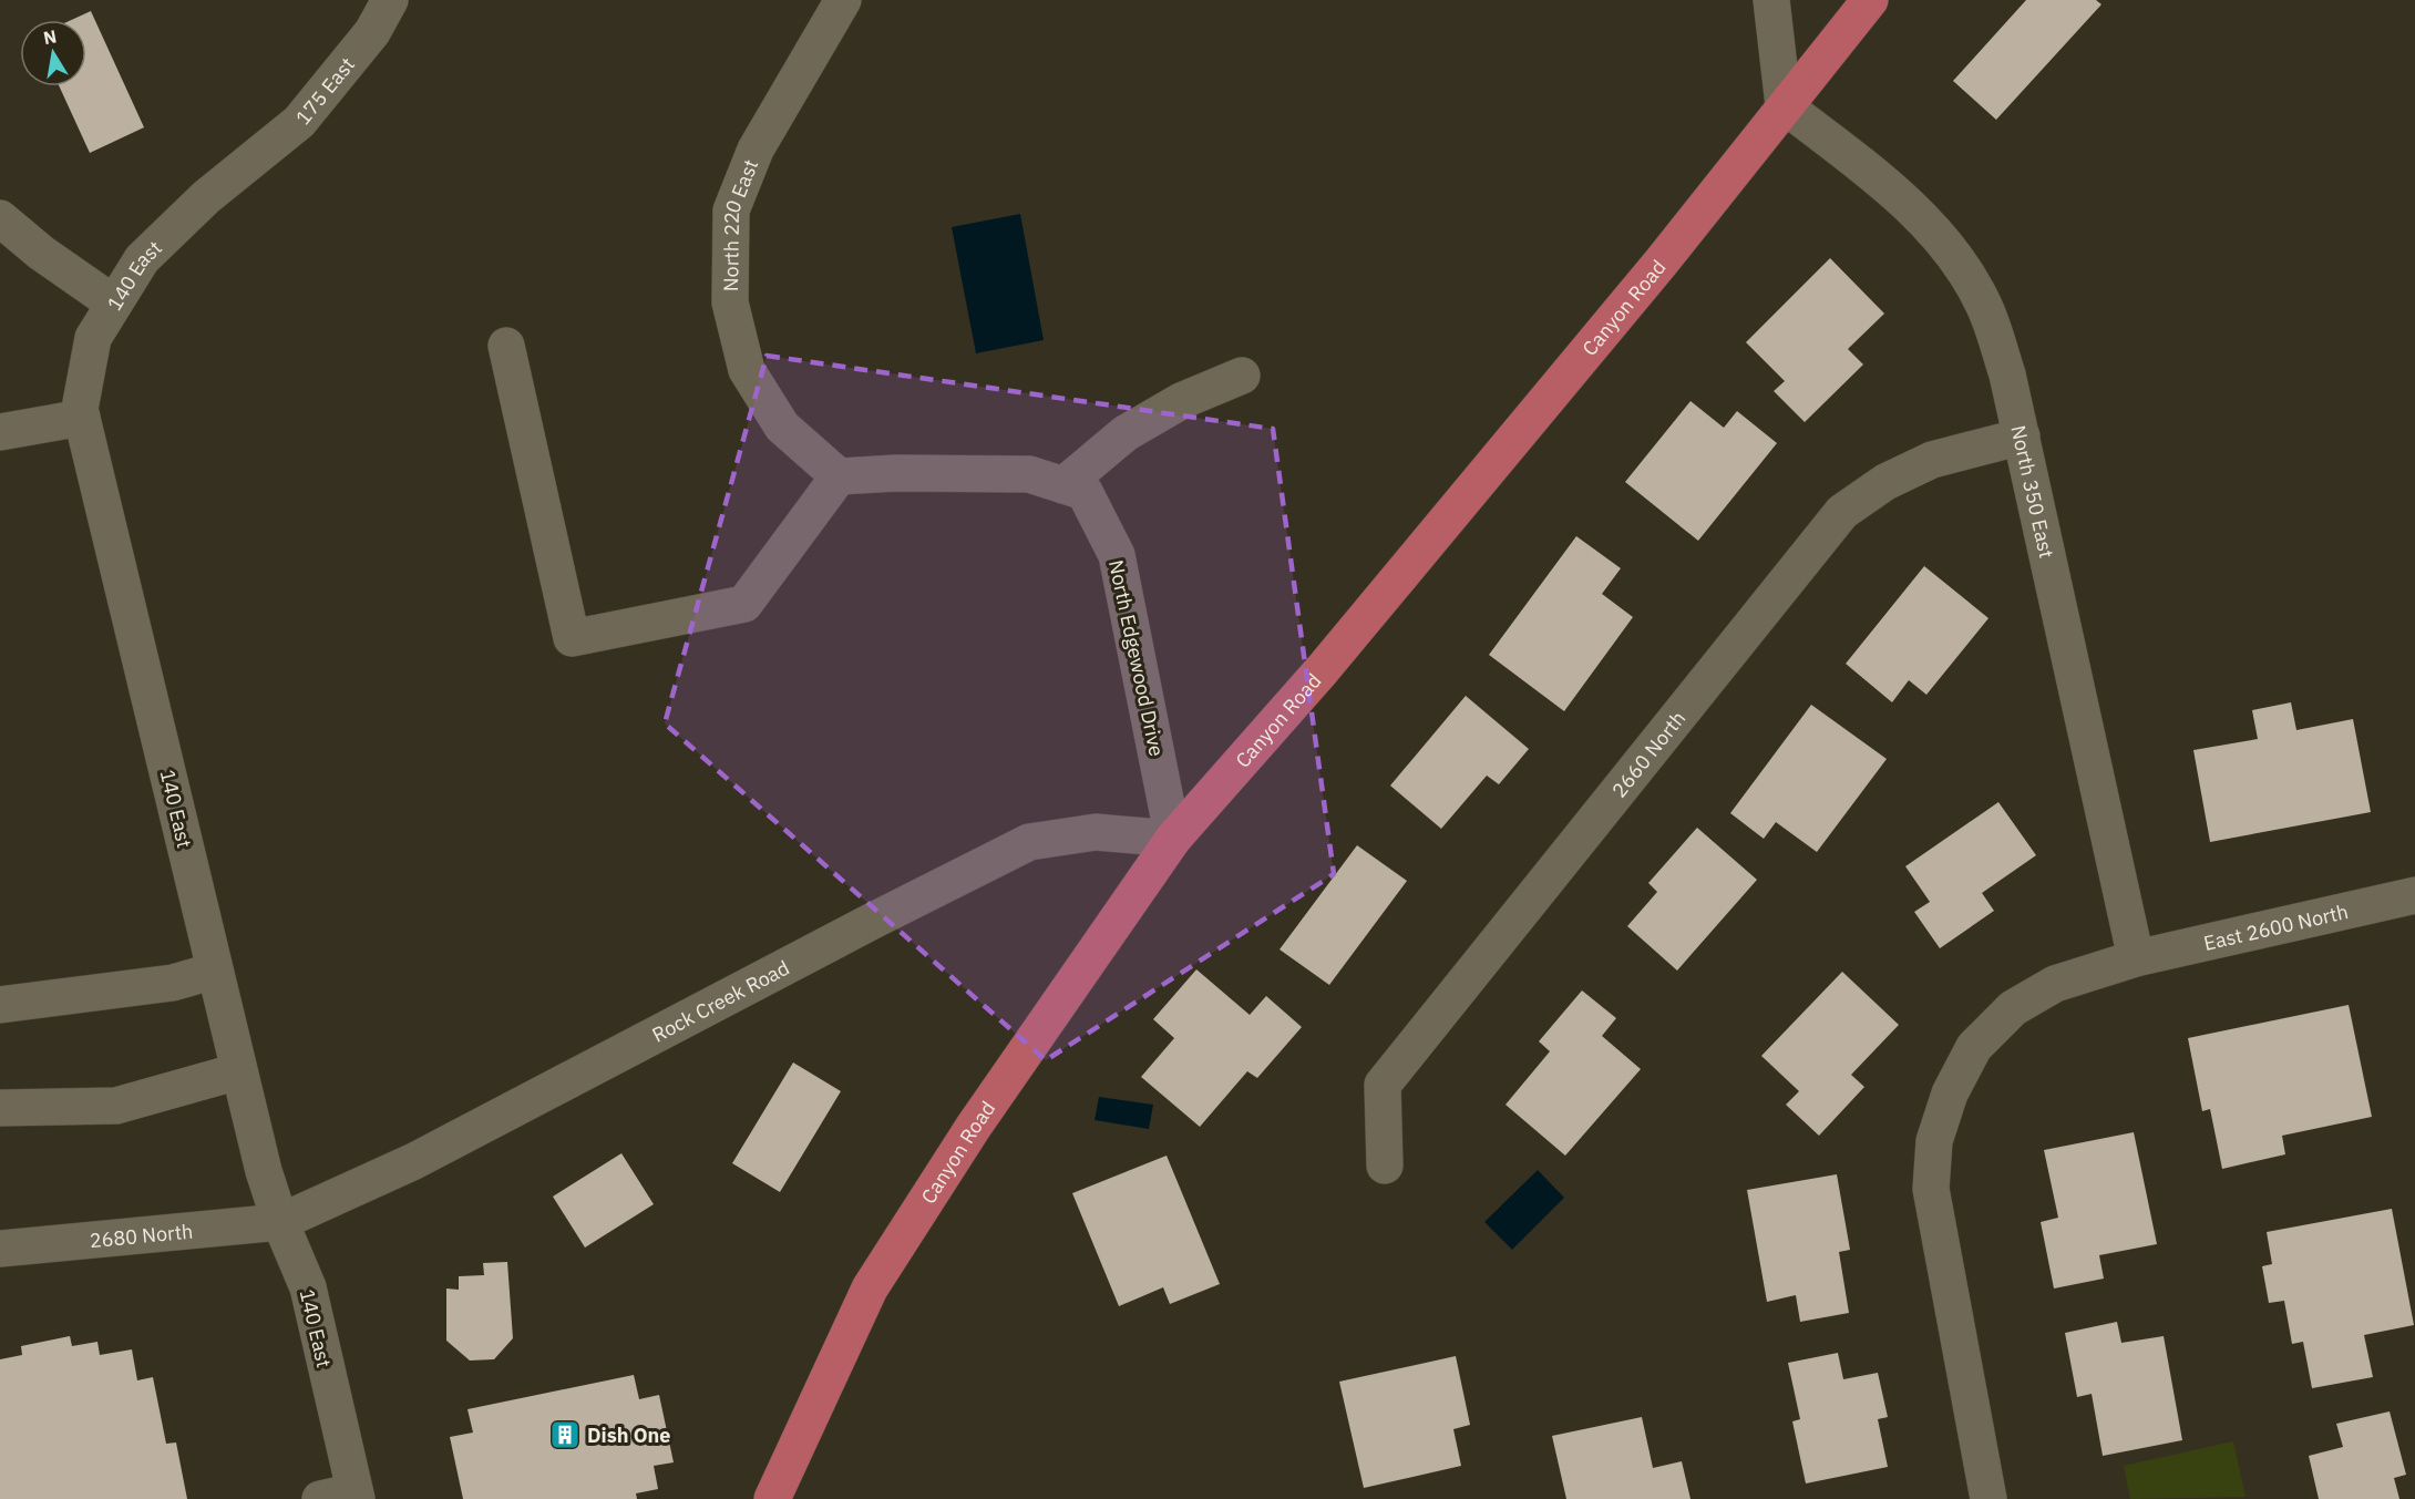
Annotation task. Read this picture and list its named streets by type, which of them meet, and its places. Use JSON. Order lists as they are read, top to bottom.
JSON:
{
  "streets": {
    "main road": ["Canyon Road"],
    "street": [
      "175 East",
      "North 220 East",
      "140 East",
      "North 350 East",
      "North Edgewood Drive",
      "2660 North",
      "East 2600 North",
      "Rock Creek Road",
      "2680 North"
    ]
  },
  "crossings": [
    ["175 East", "140 East"],
    ["North 220 East", "North Edgewood Drive"],
    ["140 East", "Rock Creek Road"],
    ["140 East", "2680 North"],
    ["Canyon Road", "North 350 East"],
    ["Canyon Road", "North Edgewood Drive"],
    ["Canyon Road", "Rock Creek Road"],
    ["North 350 East", "2660 North"],
    ["North 350 East", "East 2600 North"],
    ["North Edgewood Drive", "Rock Creek Road"],
    ["Rock Creek Road", "2680 North"]
  ],
  "places": {
    "building": ["Dish One"]
  },
  "north": "top"
}
